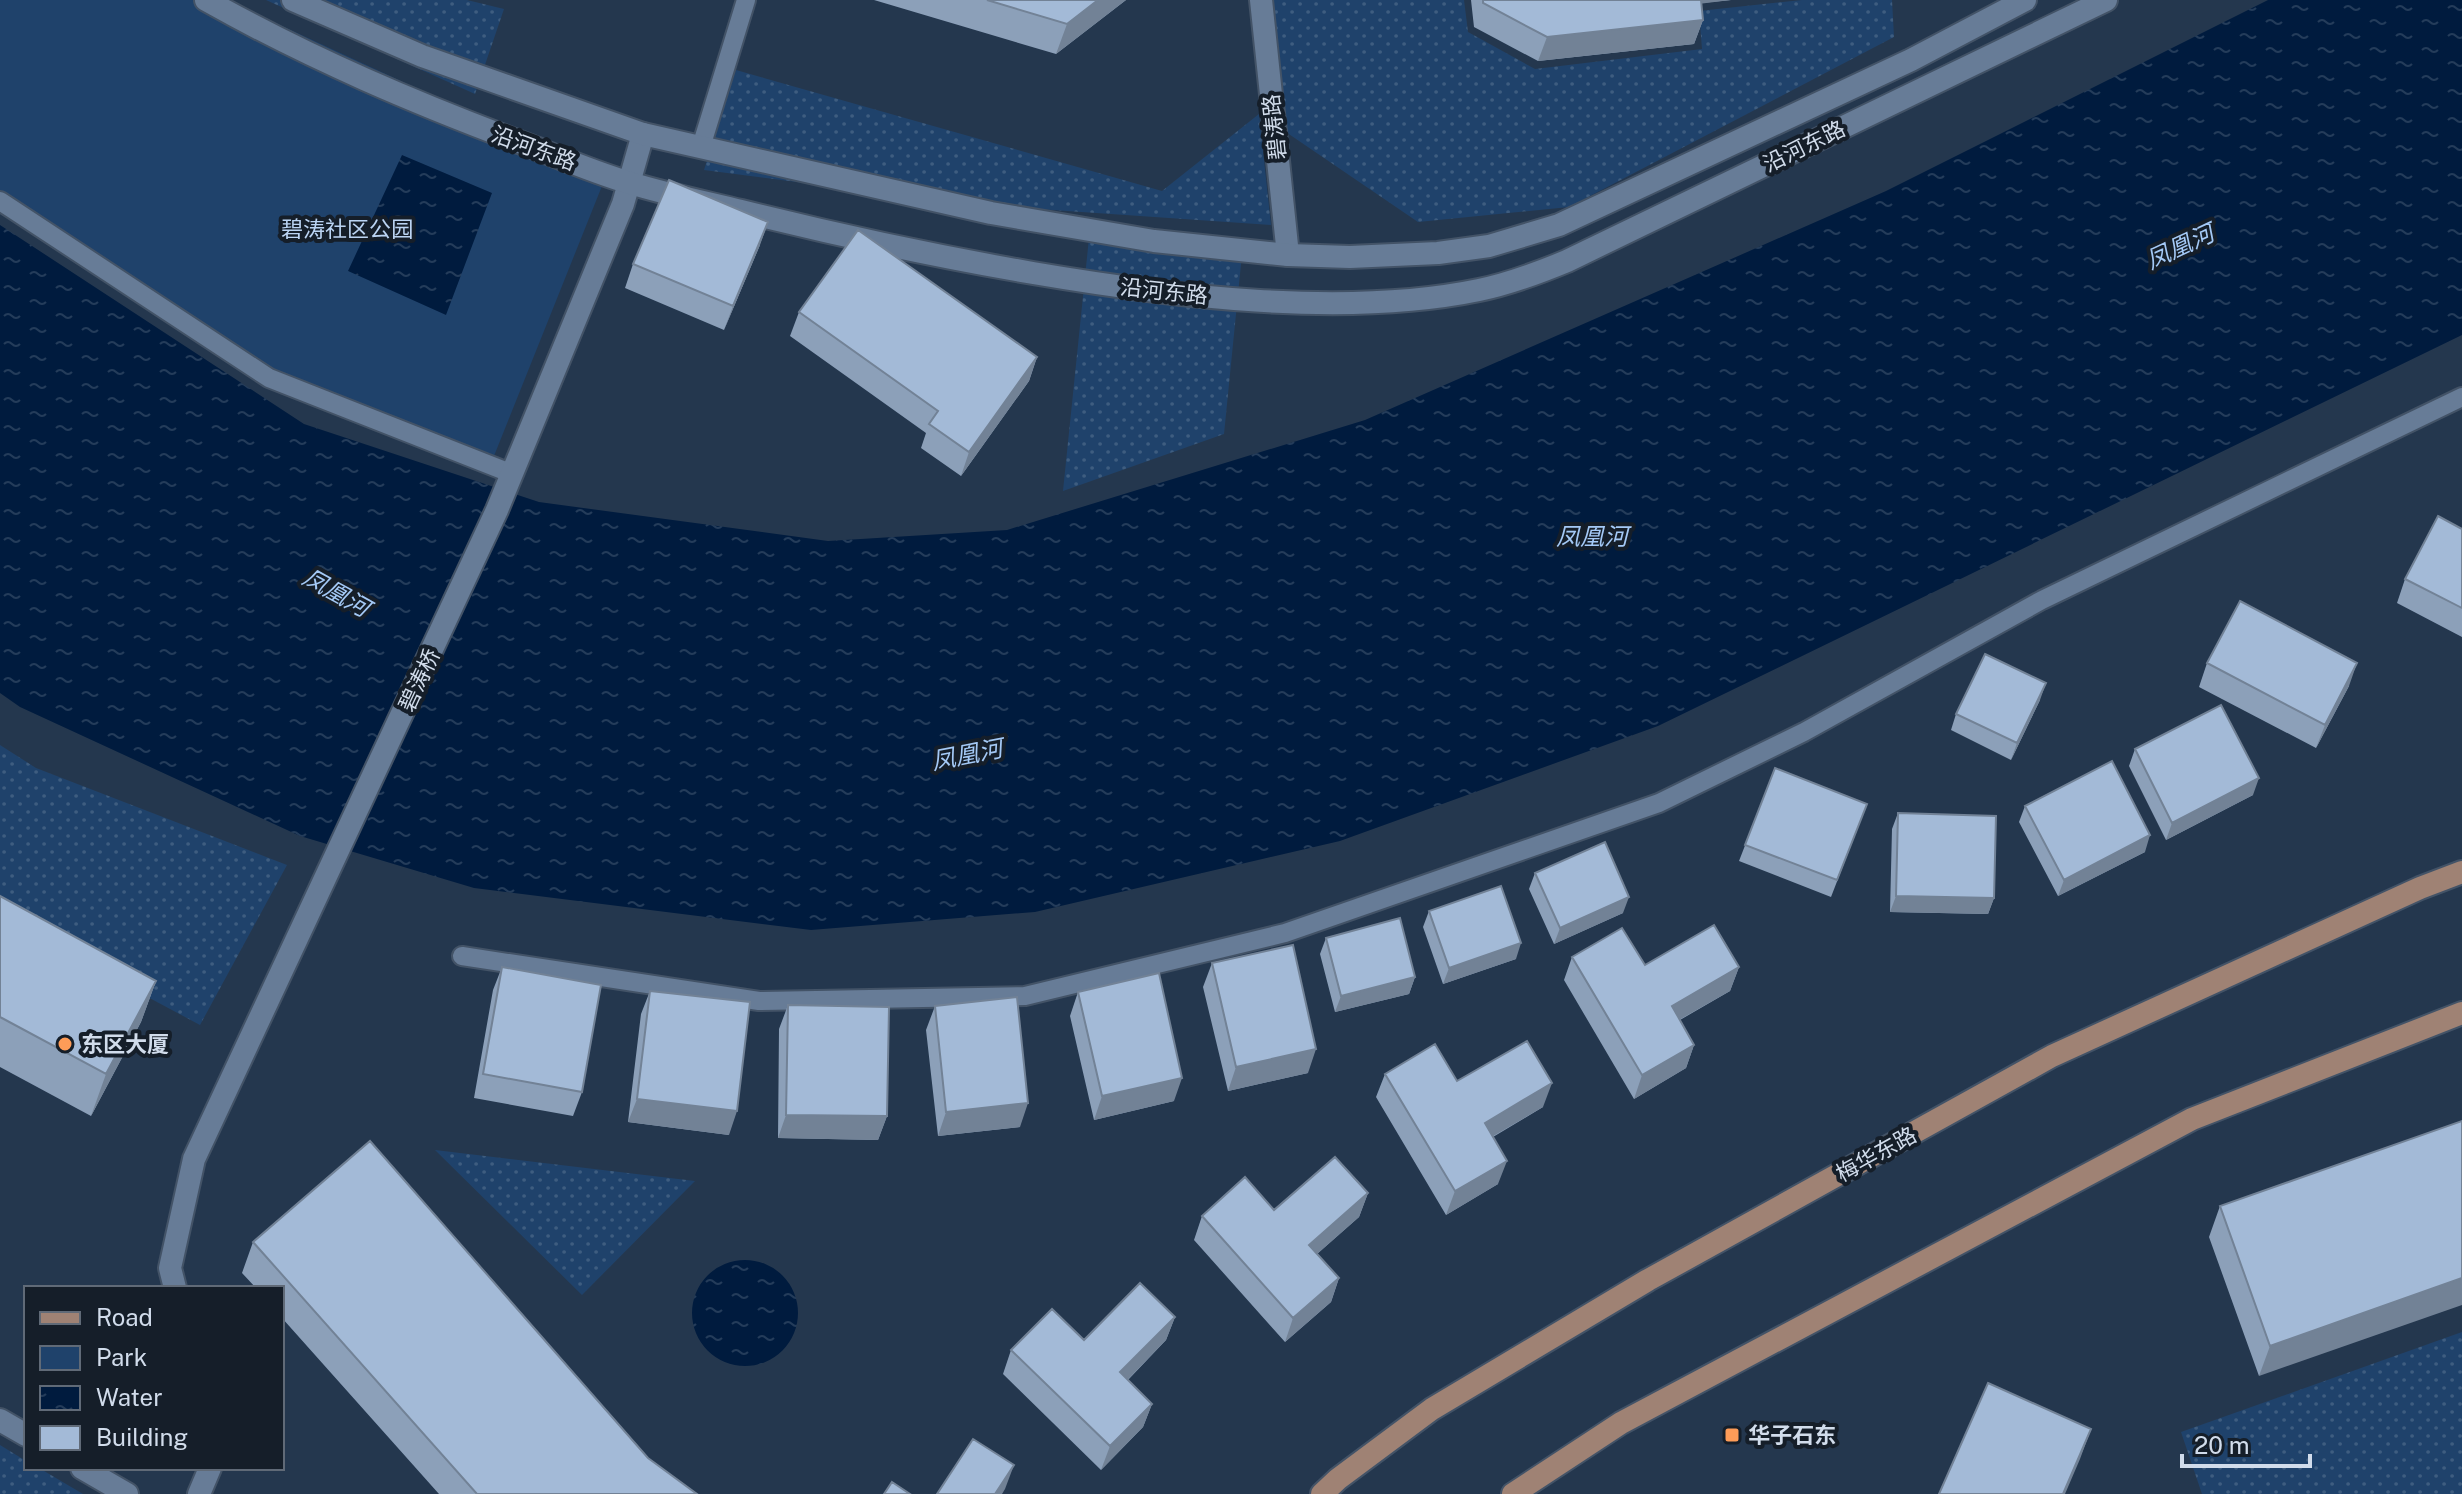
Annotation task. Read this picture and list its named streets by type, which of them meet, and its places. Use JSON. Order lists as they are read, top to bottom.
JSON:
{
  "streets": {
    "main road": ["梅华东路"],
    "street": ["碧涛路", "沿河东路", "碧涛桥"]
  },
  "crossings": [
    ["碧涛路", "沿河东路"],
    ["沿河东路", "碧涛桥"]
  ],
  "water": ["凤凰河"],
  "parks": ["碧涛社区公园"],
  "places": {
    "other": ["东区大厦"],
    "transit": ["华子石东"]
  },
  "legend": [
    "Road",
    "Park",
    "Water",
    "Building"
  ],
  "scale_bar": "20 m"
}
